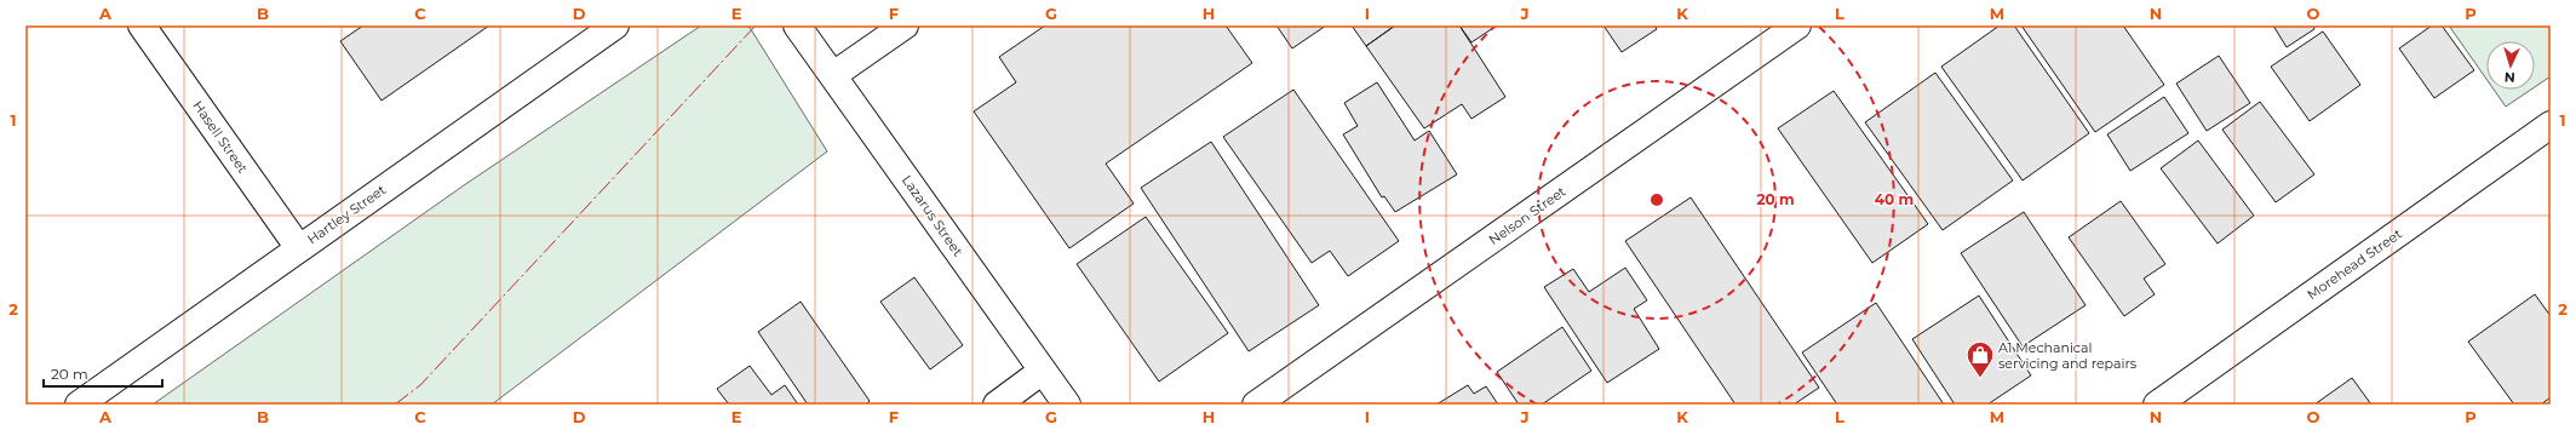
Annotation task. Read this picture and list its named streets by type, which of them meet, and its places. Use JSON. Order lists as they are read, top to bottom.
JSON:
{
  "streets": {
    "street": [
      "Hasell Street",
      "Hartley Street",
      "Lazarus Street",
      "Nelson Street",
      "Morehead Street"
    ]
  },
  "crossings": [
    ["Hasell Street", "Hartley Street"]
  ],
  "places": {
    "shop": ["A1 Mechanical servicing and repairs"]
  },
  "scale_bar": "20 m",
  "north": "bottom",
  "grid": {
    "columns": [
      "A",
      "B",
      "C",
      "D",
      "E",
      "F",
      "G",
      "H",
      "I",
      "J",
      "K",
      "L",
      "M",
      "N",
      "O",
      "P"
    ],
    "rows": ["1", "2"]
  },
  "rings": ["20 m", "40 m"]
}
